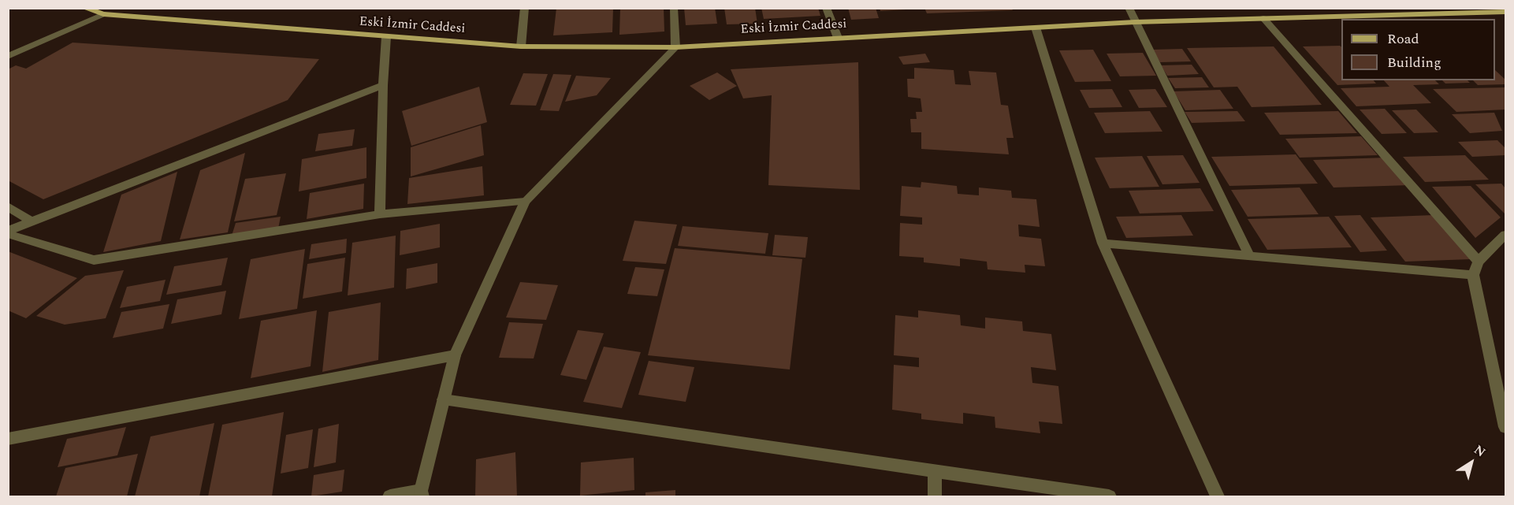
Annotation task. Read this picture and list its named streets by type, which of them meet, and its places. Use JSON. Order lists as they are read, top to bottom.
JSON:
{
  "streets": {
    "main road": ["Eski İzmir Caddesi"]
  },
  "legend": ["Road", "Building"],
  "north": "top right"
}
